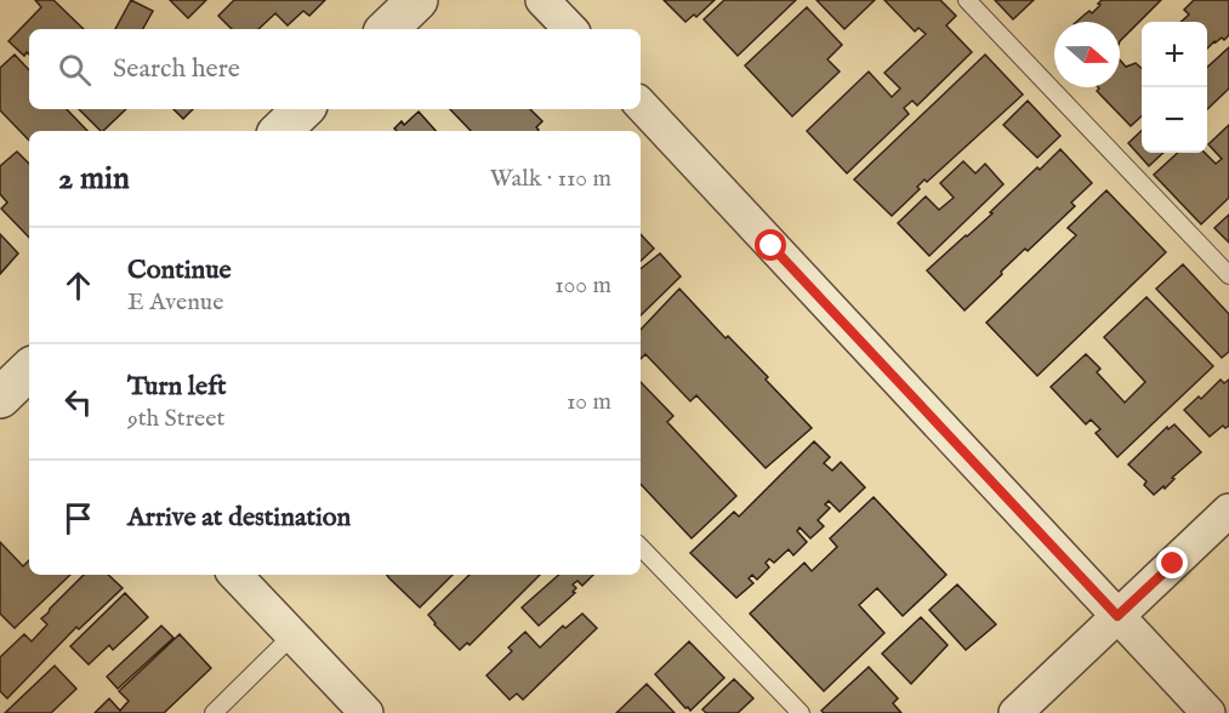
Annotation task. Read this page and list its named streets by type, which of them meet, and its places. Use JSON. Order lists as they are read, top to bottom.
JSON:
{
  "north": "right",
  "page": {
    "map_buttons": ["+", "−"],
    "search": "Search here",
    "heading": ["2 min", "Walk · 110 m"],
    "list": [
      ["Continue", "E Avenue", "100 m"],
      ["Turn left", "9th Street", "10 m"],
      "Arrive at destination"
    ]
  }
}
